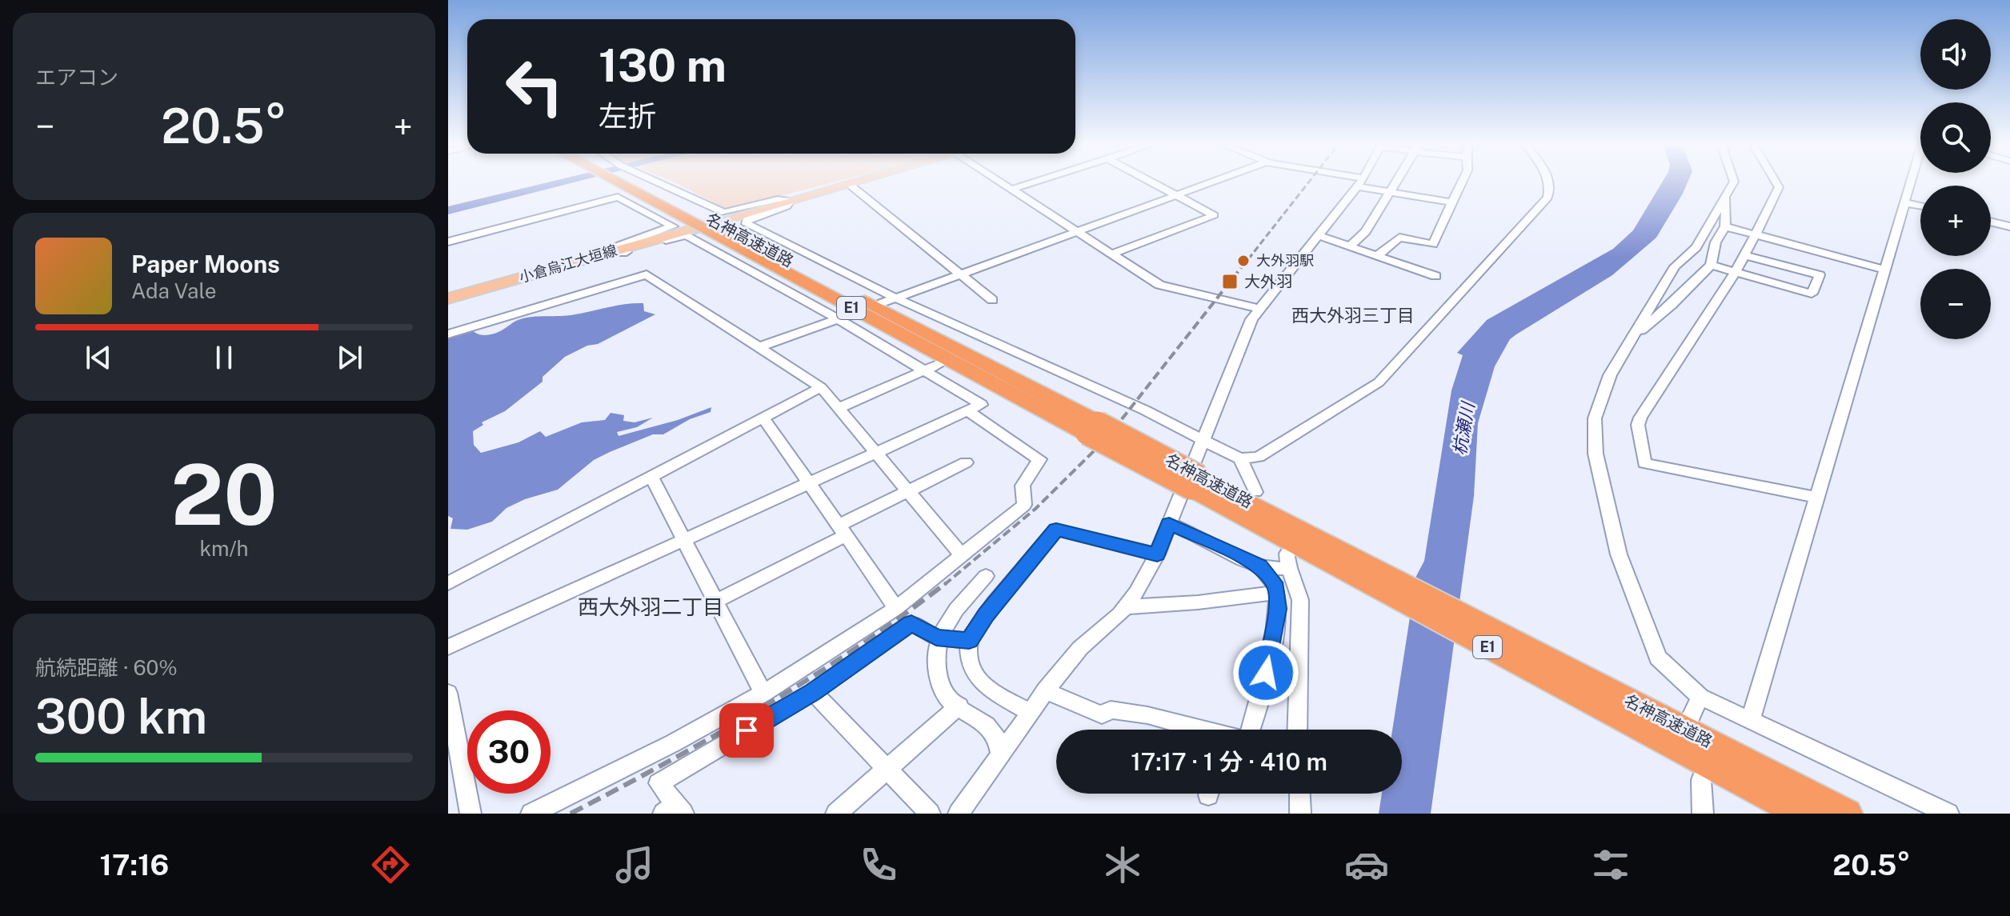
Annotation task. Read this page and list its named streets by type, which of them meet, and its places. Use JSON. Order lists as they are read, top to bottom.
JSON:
{
  "streets": {
    "highway": ["名神高速道路", "E1"],
    "main road": ["小倉烏江大垣線"]
  },
  "districts": ["西大外羽三丁目", "西大外羽二丁目"],
  "water": ["杭瀬川"],
  "places": {
    "other": ["大外羽駅"],
    "transit": ["大外羽"]
  },
  "page": {
    "tile": [
      "エアコン",
      ["20", "km/h"],
      ["航続距離 · 60%", "300 km"]
    ],
    "map_buttons": ["+", "−"],
    "turn": ["130 m", "左折"],
    "heat": ["−", "20.5°", "+"],
    "song": ["Paper Moons", "Ada Vale"],
    "limit": "30",
    "trip": "17:17 · 1 分 · 410 m",
    "tabs": ["17:16", "20.5°"]
  }
}
